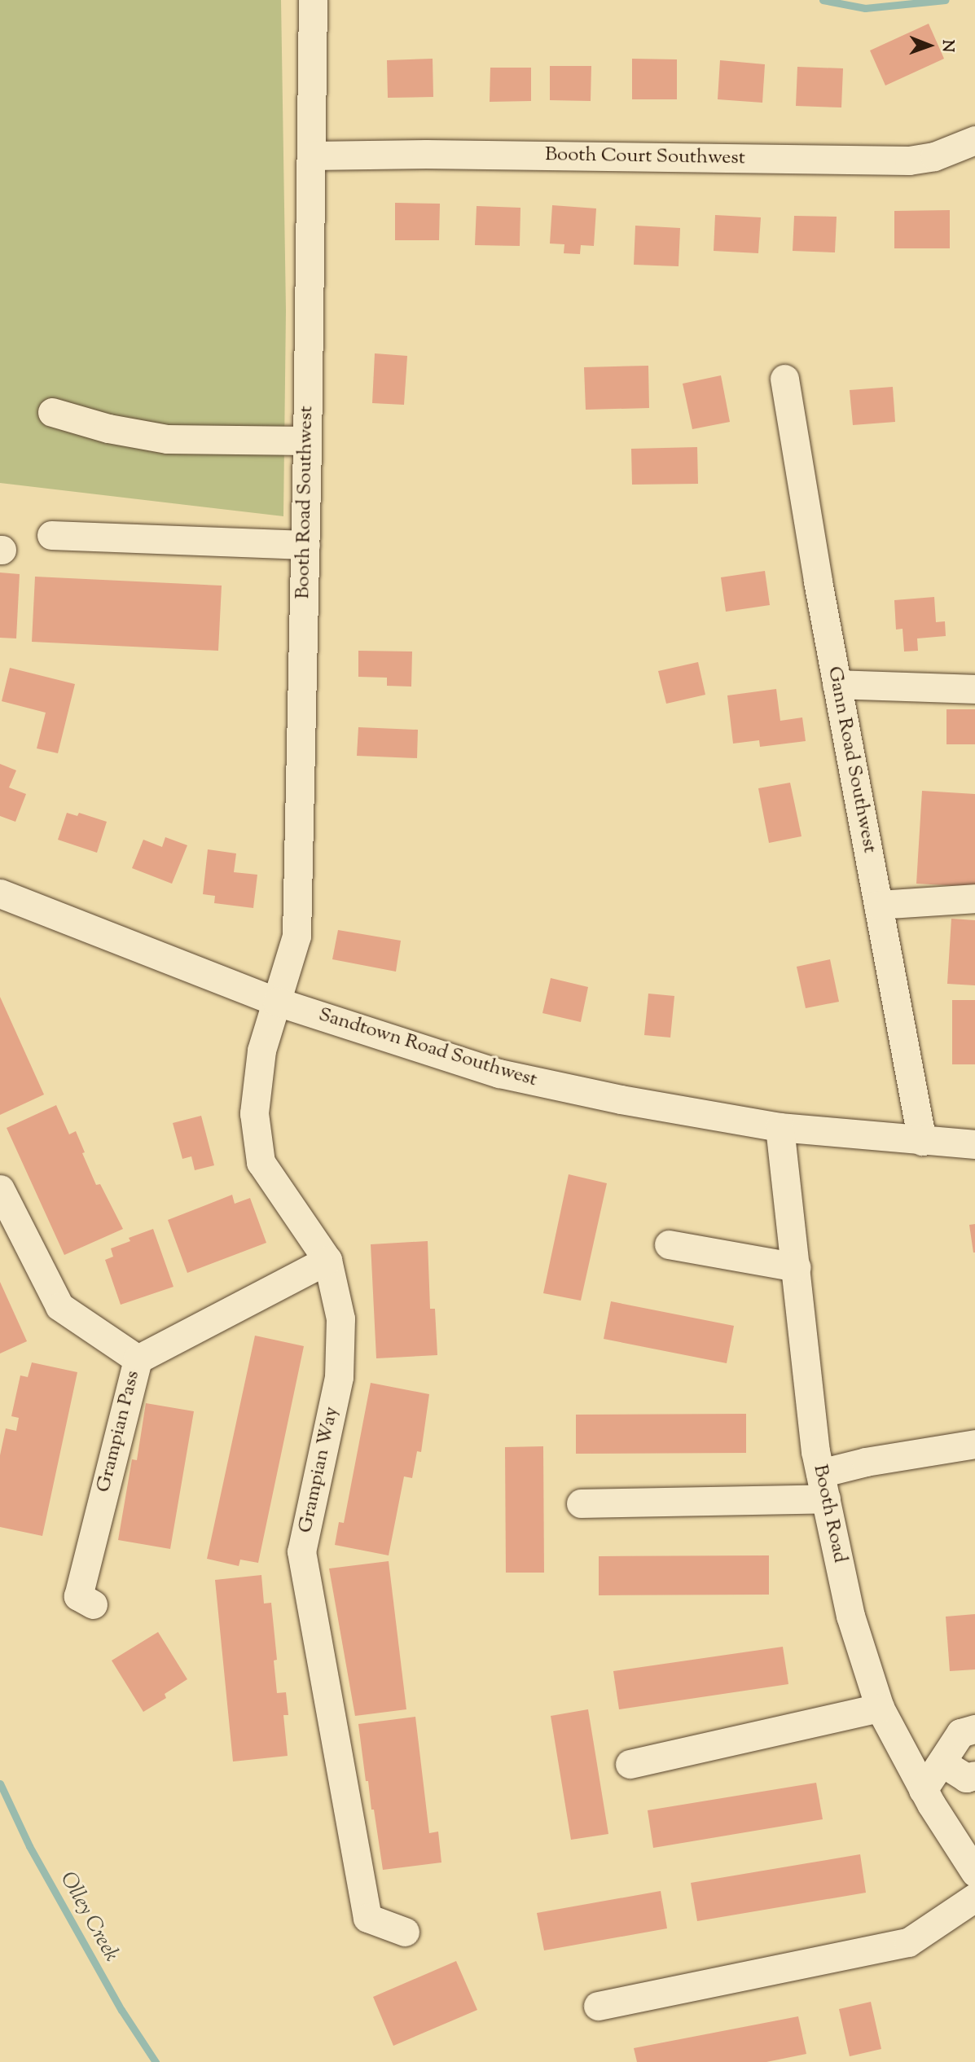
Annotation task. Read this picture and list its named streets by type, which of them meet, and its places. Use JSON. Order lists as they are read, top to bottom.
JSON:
{
  "streets": {
    "street": [
      "Booth Court Southwest",
      "Booth Road Southwest",
      "Gann Road Southwest",
      "Sandtown Road Southwest",
      "Grampian Pass",
      "Grampian Way",
      "Booth Road"
    ]
  },
  "crossings": [
    ["Booth Court Southwest", "Booth Road Southwest"],
    ["Booth Road Southwest", "Sandtown Road Southwest"],
    ["Booth Road Southwest", "Grampian Way"],
    ["Gann Road Southwest", "Sandtown Road Southwest"],
    ["Sandtown Road Southwest", "Grampian Way"],
    ["Sandtown Road Southwest", "Booth Road"],
    ["Grampian Pass", "Grampian Way"]
  ],
  "water": ["Olley Creek"],
  "north": "right"
}
